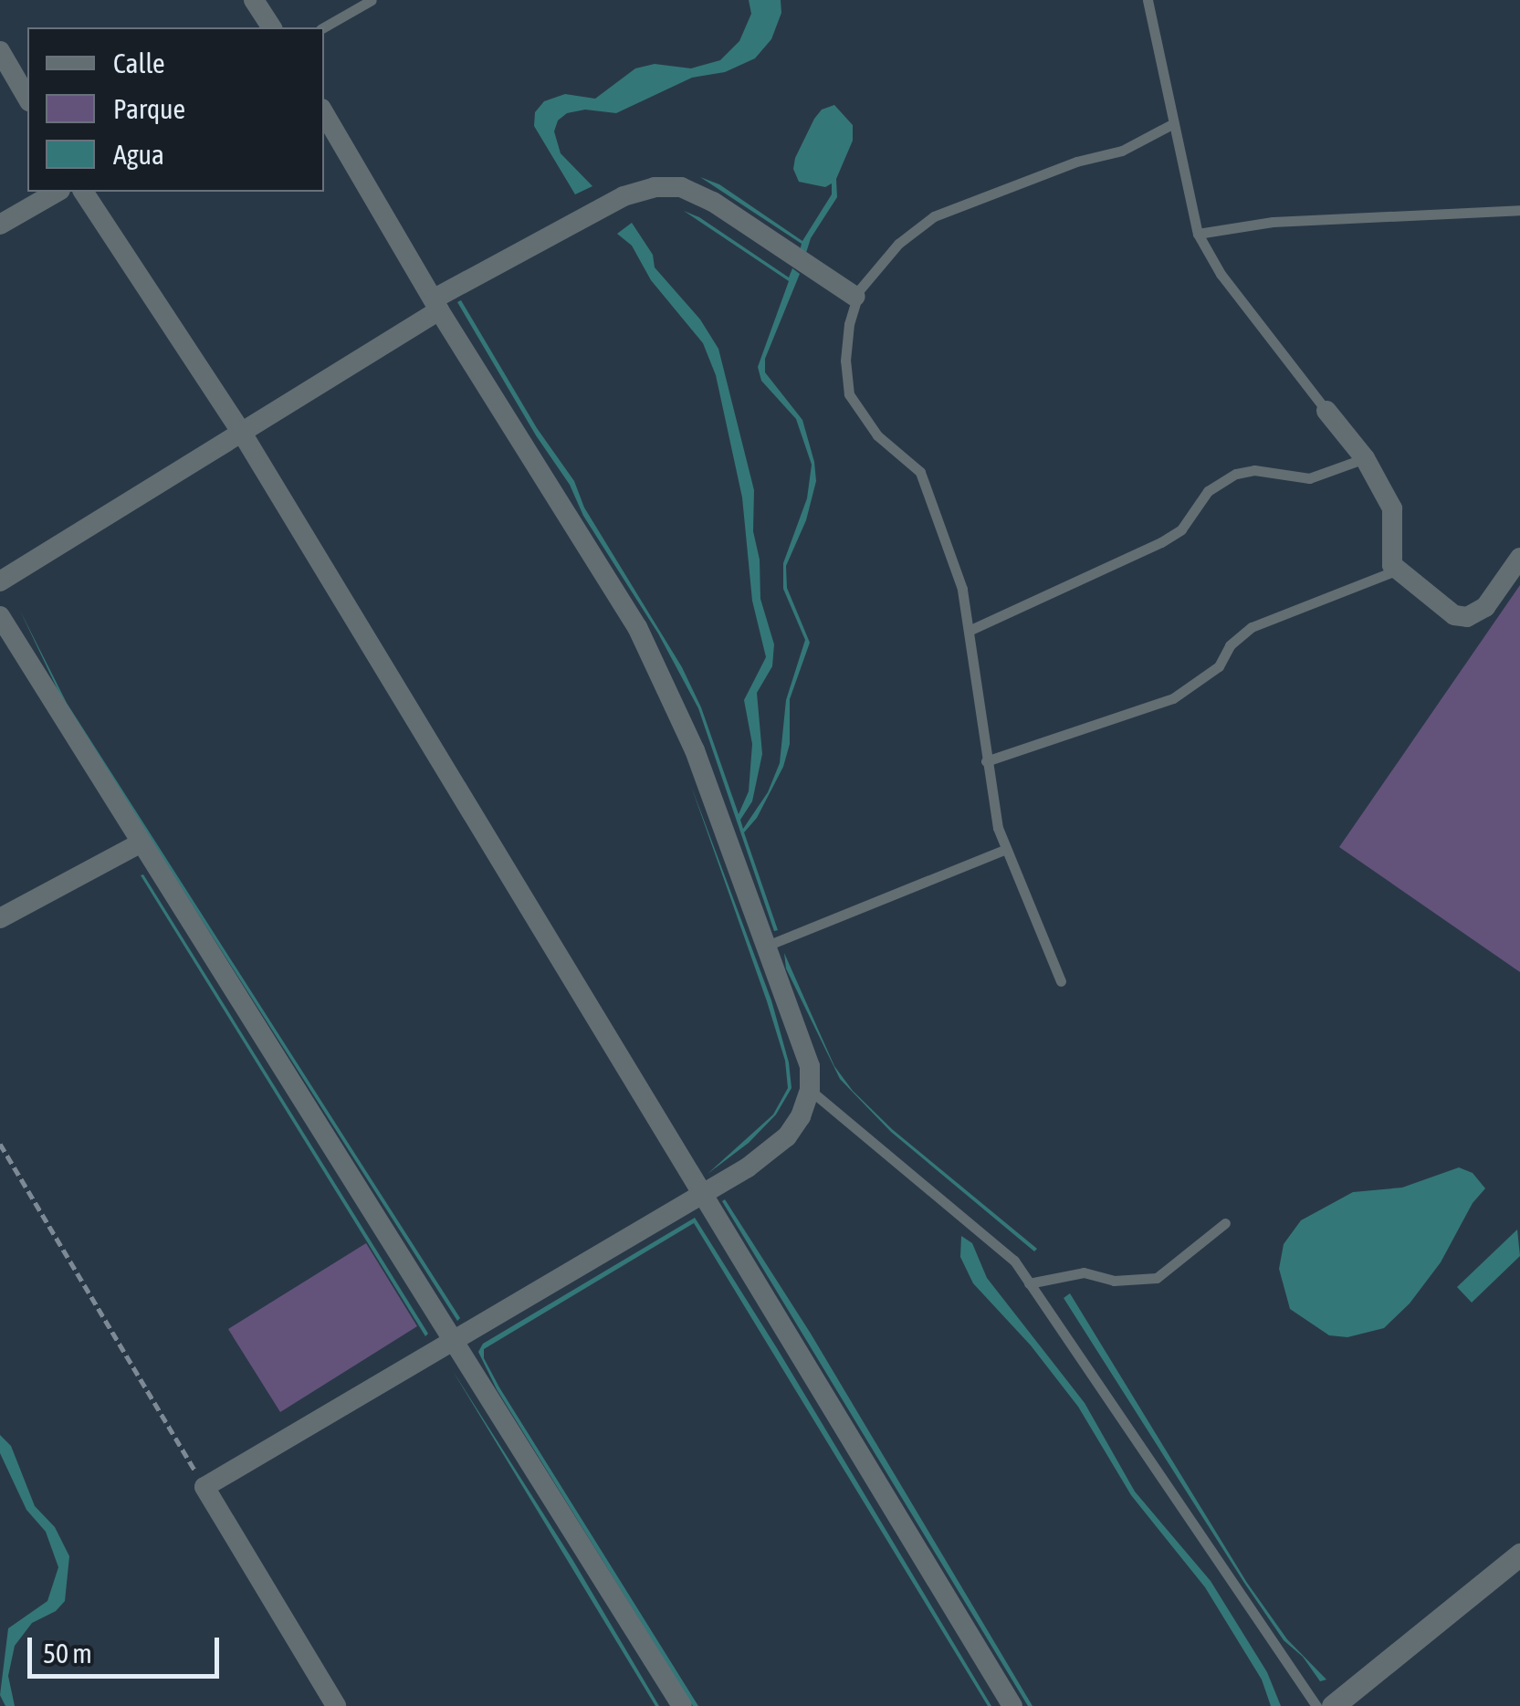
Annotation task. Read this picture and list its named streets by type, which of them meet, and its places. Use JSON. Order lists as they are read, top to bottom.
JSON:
{
  "legend": ["Calle", "Parque", "Agua"],
  "scale_bar": "50 m"
}
